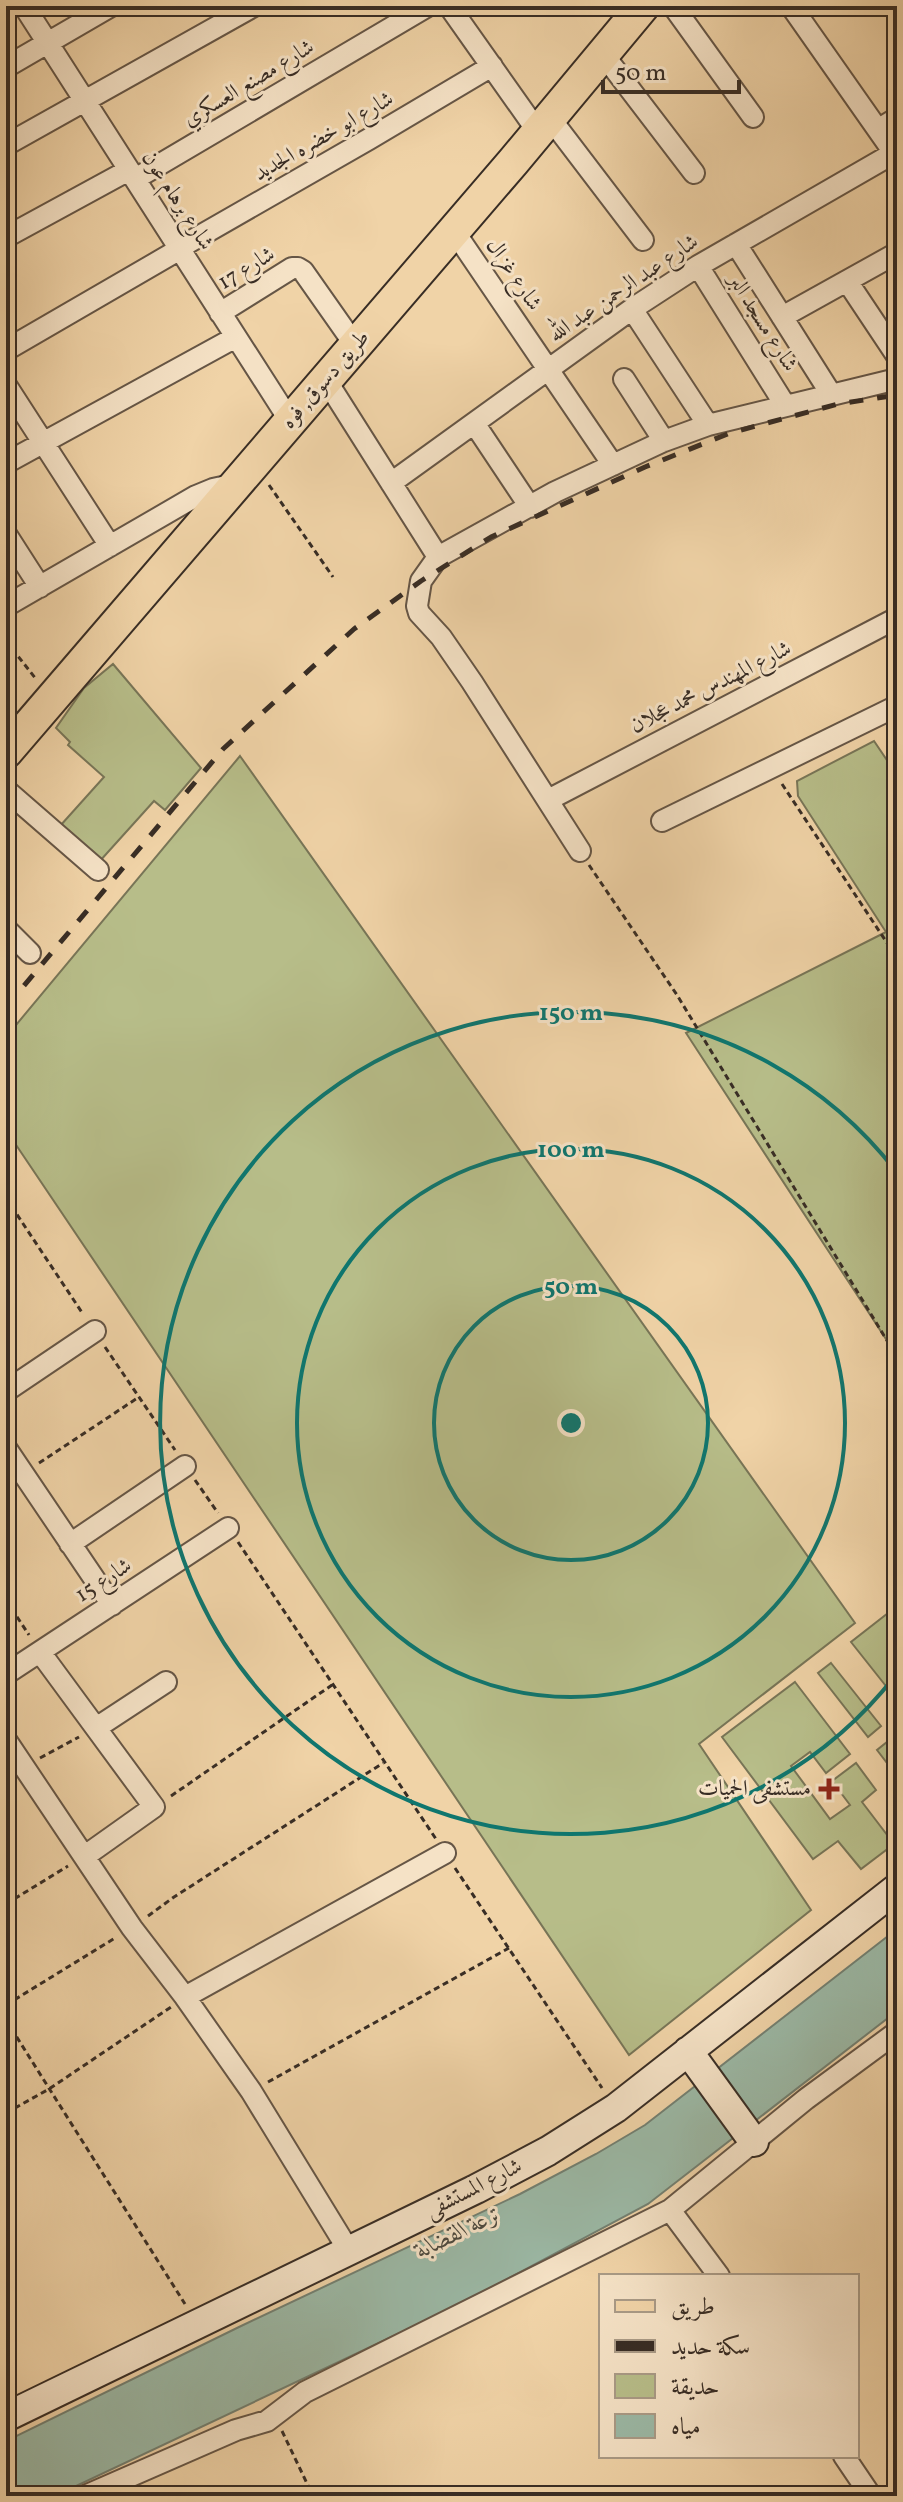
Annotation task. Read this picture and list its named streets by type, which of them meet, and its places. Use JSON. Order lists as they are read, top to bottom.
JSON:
{
  "streets": {
    "main road": ["طريق دسوق, فوه", "شارع المستشفى"],
    "street": [
      "شارع مصنع العسكري",
      "شارع ابو خضره الجديد",
      "شارع برهام عون",
      "شارع 17",
      "شارع غزال",
      "شارع عبد الرحمن عبد الله",
      "شارع مسجد البر",
      "شارع المهندس محمد عجلان",
      "شارع 15"
    ]
  },
  "crossings": [
    ["شارع مصنع العسكري", "شارع برهام عون"],
    ["شارع ابو خضره الجديد", "شارع برهام عون"],
    ["شارع برهام عون", "شارع 17"],
    ["شارع برهام عون", "طريق دسوق, فوه"],
    ["شارع 17", "طريق دسوق, فوه"],
    ["شارع غزال", "شارع عبد الرحمن عبد الله"],
    ["شارع غزال", "طريق دسوق, فوه"],
    ["شارع عبد الرحمن عبد الله", "شارع مسجد البر"]
  ],
  "water": ["ترعة القضابة"],
  "places": {
    "health": ["مستشفى الحميات"]
  },
  "legend": [
    "طريق",
    "سكة حديد",
    "حديقة",
    "مياه"
  ],
  "scale_bar": "50 m",
  "rings": ["150 m", "100 m", "50 m"]
}
